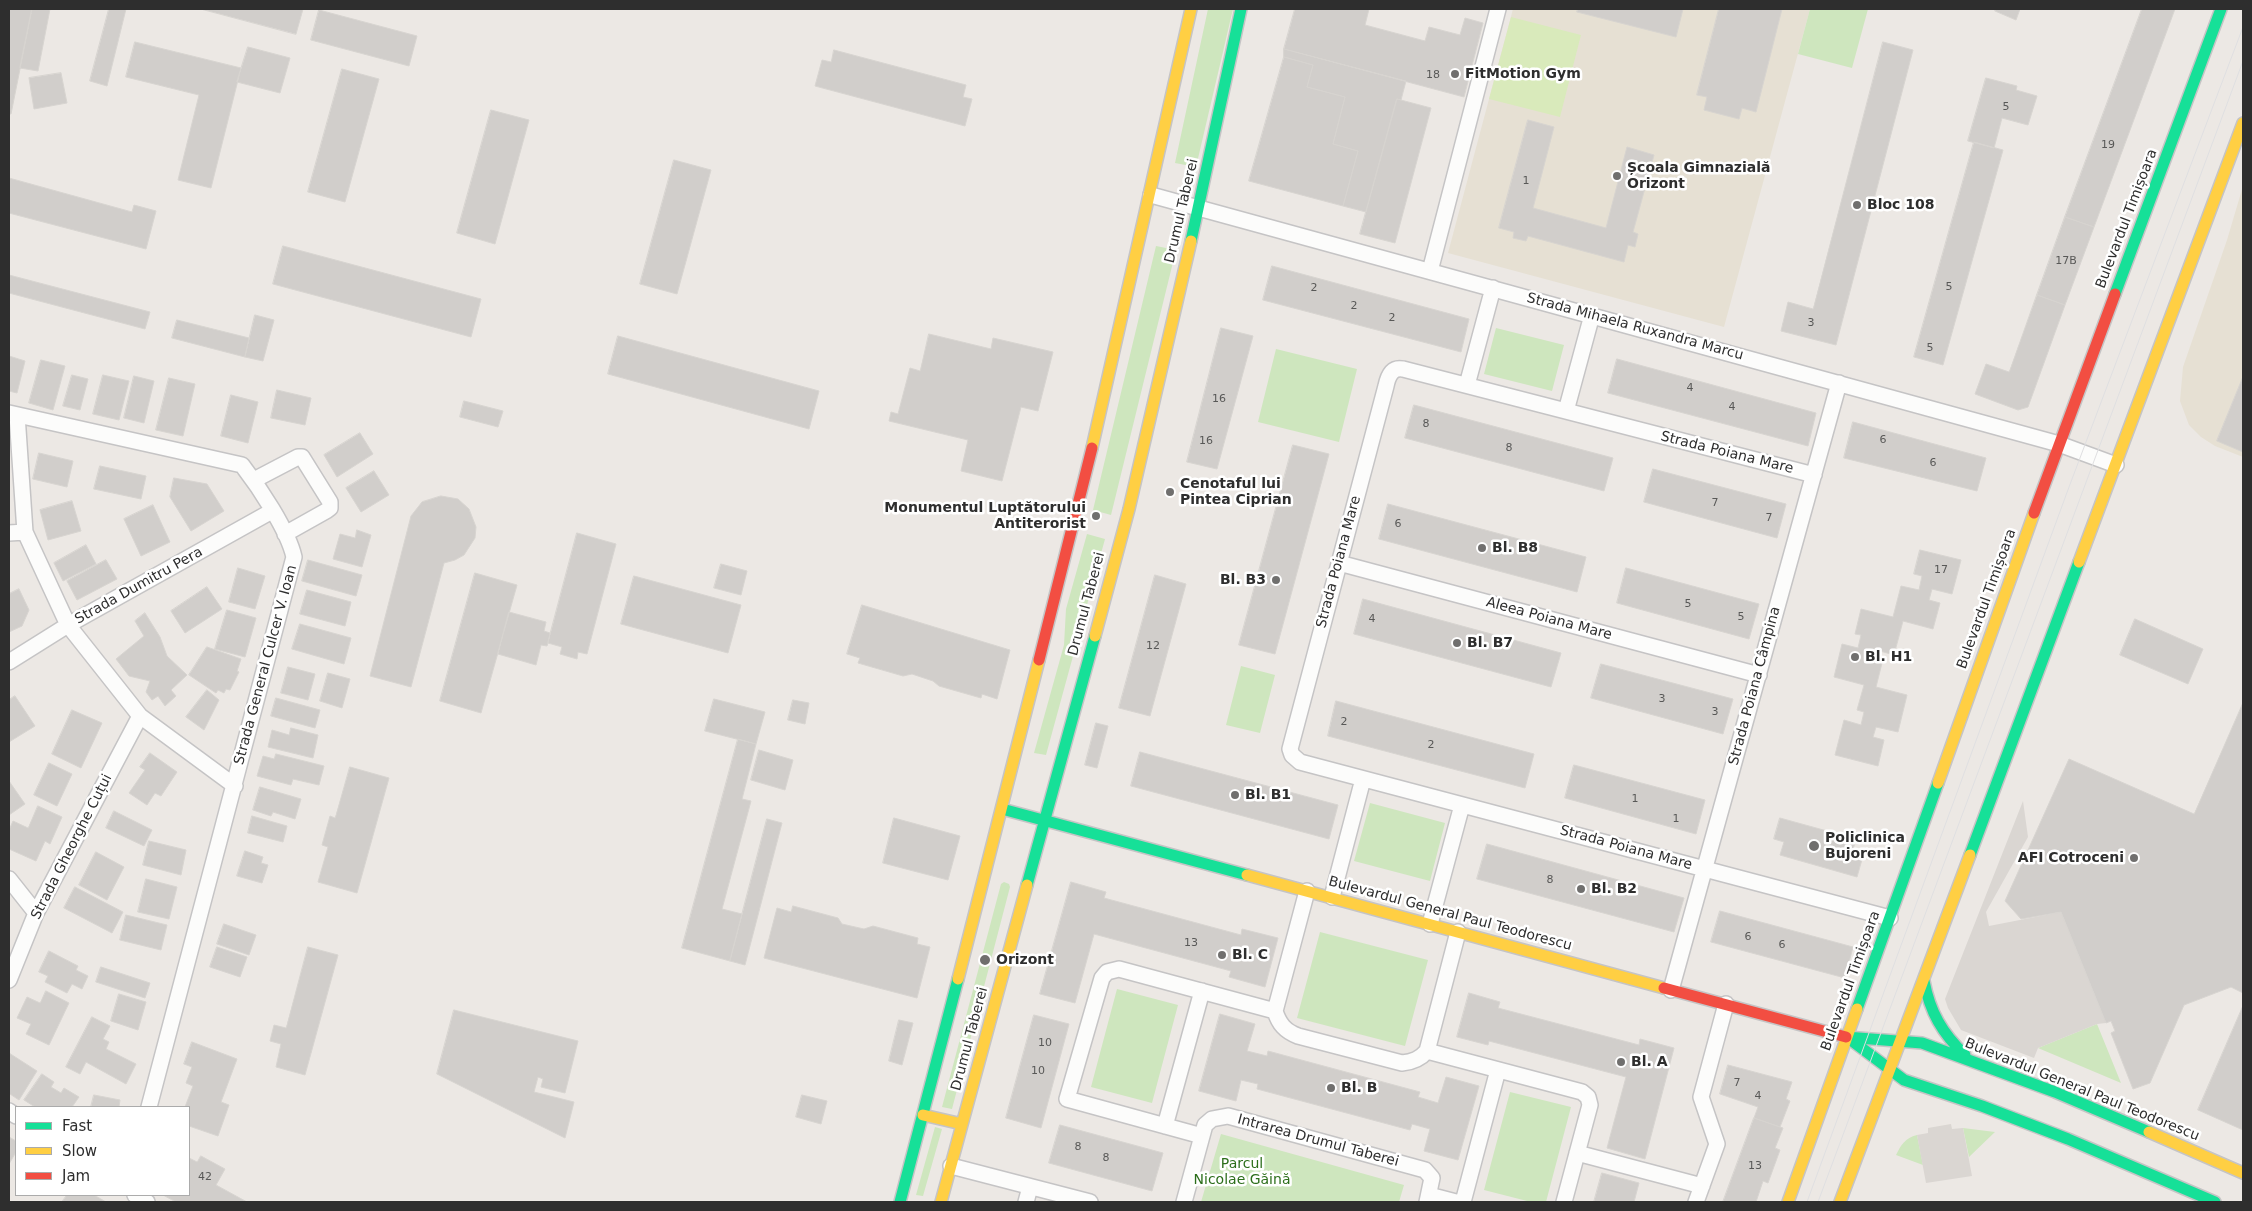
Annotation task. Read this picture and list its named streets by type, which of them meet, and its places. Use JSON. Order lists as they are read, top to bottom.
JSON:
{
  "streets": {
    "main road": ["Drumul Taberei", "Bulevardul Timișoara", "Bulevardul General Paul Teodorescu"],
    "street": [
      "Strada Mihaela Ruxandra Marcu",
      "Strada Poiana Mare",
      "Strada Dumitru Pera",
      "Aleea Poiana Mare",
      "Strada General Culcer V. Ioan",
      "Strada Poiana Câmpina",
      "Strada Gheorghe Cuțui",
      "Intrarea Drumul Taberei"
    ]
  },
  "crossings": [
    ["Drumul Taberei", "Strada Mihaela Ruxandra Marcu"],
    ["Drumul Taberei", "Bulevardul General Paul Teodorescu"],
    ["Bulevardul Timișoara", "Strada Mihaela Ruxandra Marcu"],
    ["Bulevardul Timișoara", "Strada Poiana Mare"],
    ["Bulevardul Timișoara", "Bulevardul General Paul Teodorescu"],
    ["Strada Mihaela Ruxandra Marcu", "Strada Poiana Câmpina"],
    ["Strada Poiana Mare", "Aleea Poiana Mare"],
    ["Strada Poiana Mare", "Strada Poiana Câmpina"],
    ["Strada Dumitru Pera", "Strada General Culcer V. Ioan"],
    ["Aleea Poiana Mare", "Strada Poiana Câmpina"],
    ["Strada Poiana Câmpina", "Bulevardul General Paul Teodorescu"]
  ],
  "parks": ["Parcul Nicolae Găină"],
  "places": [
    "FitMotion Gym",
    "Școala Gimnazială Orizont",
    "Bloc 108",
    "Cenotaful lui Pintea Ciprian",
    "Monumentul Luptătorului Antiterorist",
    "Bl. B8",
    "Bl. B3",
    "Bl. B7",
    "Bl. H1",
    "Bl. B1",
    "Policlinica Bujoreni",
    "AFI Cotroceni",
    "Bl. B2",
    "Bl. C",
    "Orizont",
    "Bl. A",
    "Bl. B"
  ],
  "house_numbers": [
    "18",
    "5",
    "19",
    "1",
    "17B",
    "5",
    "2",
    "2",
    "2",
    "3",
    "5",
    "4",
    "16",
    "4",
    "8",
    "6",
    "16",
    "8",
    "6",
    "7",
    "7",
    "6",
    "17",
    "5",
    "5",
    "4",
    "12",
    "3",
    "3",
    "2",
    "2",
    "1",
    "1",
    "8",
    "6",
    "13",
    "6",
    "10",
    "10",
    "7",
    "4",
    "8",
    "8",
    "13",
    "42"
  ],
  "legend": ["Fast", "Slow", "Jam"]
}
